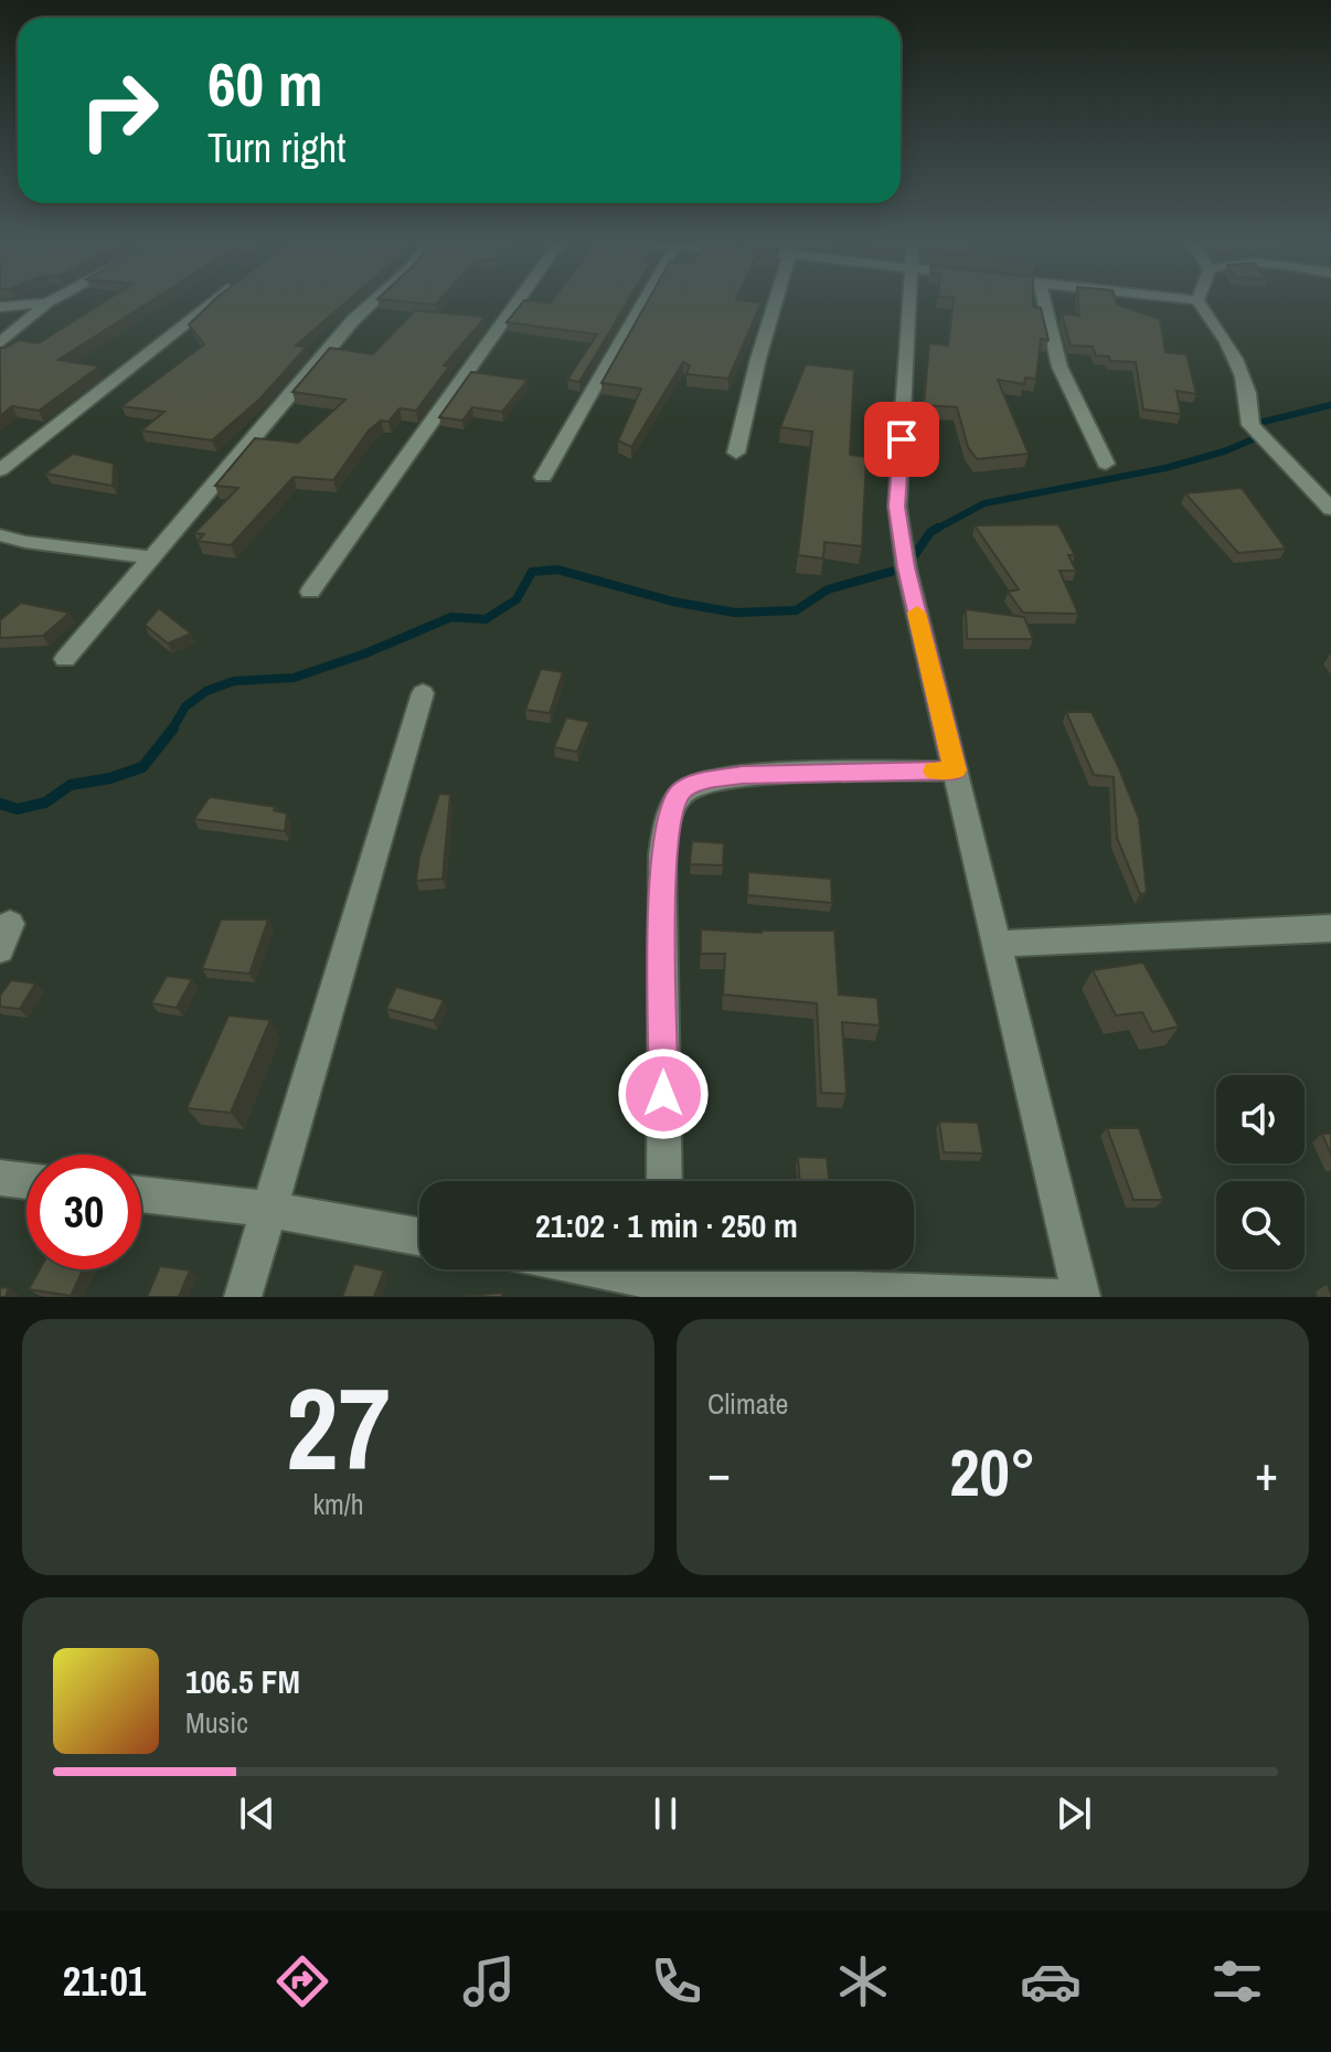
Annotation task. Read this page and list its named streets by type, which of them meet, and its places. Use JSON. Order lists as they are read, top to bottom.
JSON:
{
  "page": {
    "turn": ["60 m", "Turn right"],
    "limit": "30",
    "trip": "21:02 · 1 min · 250 m",
    "tile": [
      ["27", "km/h"],
      "Climate"
    ],
    "heat": ["−", "20°", "+"],
    "song": ["106.5 FM", "Music"],
    "tabs": "21:01"
  }
}
